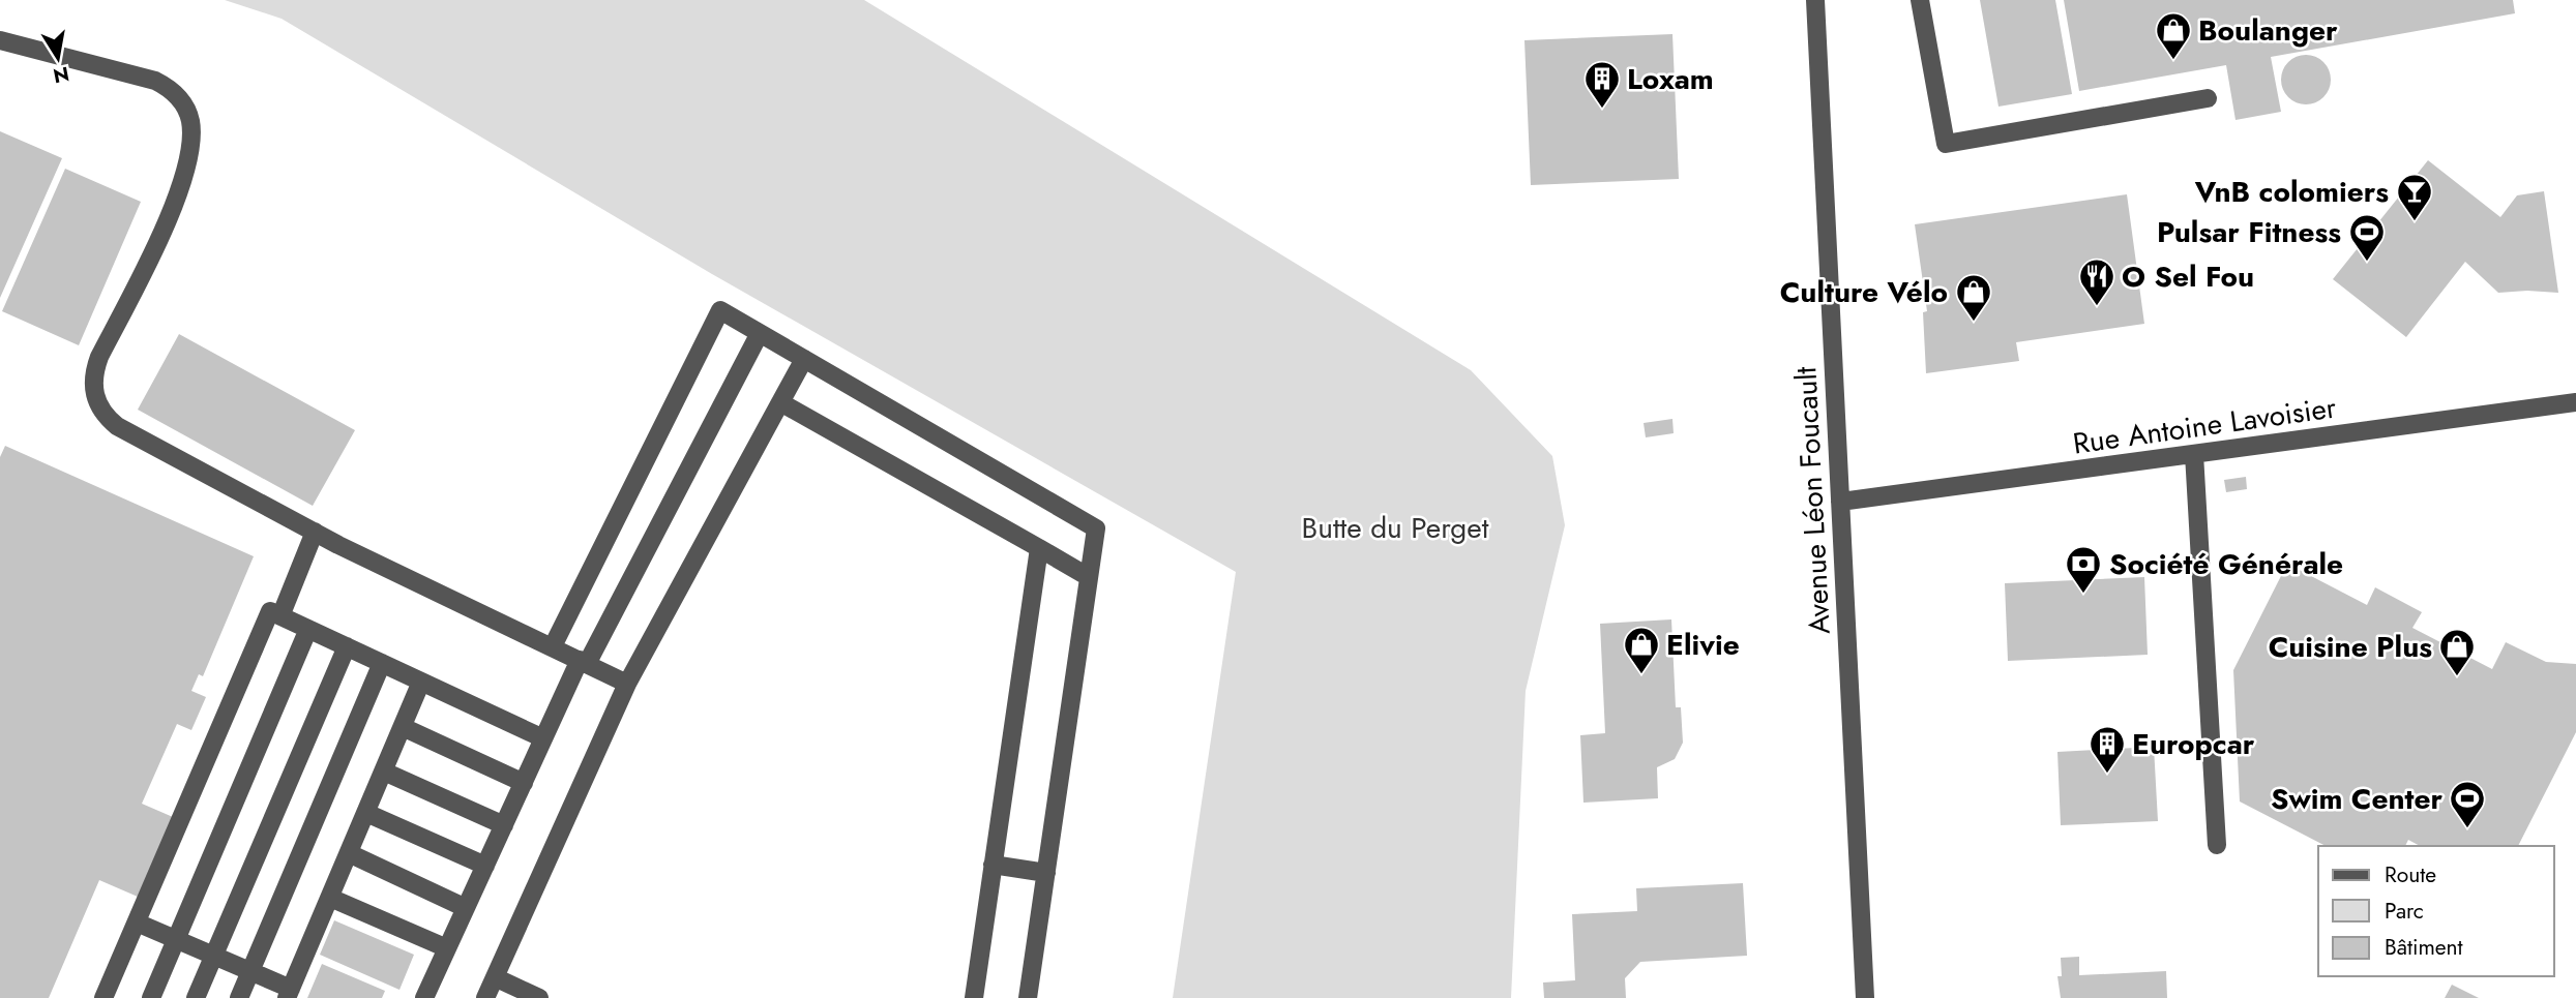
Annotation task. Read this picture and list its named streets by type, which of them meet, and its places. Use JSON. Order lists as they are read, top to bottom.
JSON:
{
  "streets": {
    "street": ["Rue Antoine Lavoisier", "Avenue Léon Foucault"]
  },
  "crossings": [
    ["Rue Antoine Lavoisier", "Avenue Léon Foucault"]
  ],
  "parks": ["Butte du Perget"],
  "places": {
    "shop": [
      "Boulanger",
      "Culture Vélo",
      "Elivie",
      "Cuisine Plus"
    ],
    "building": ["Loxam", "Europcar"],
    "bar": ["VnB colomiers"],
    "sports": ["Pulsar Fitness", "Swim Center"],
    "restaurant": ["O Sel Fou"],
    "bank": ["Société Générale"]
  },
  "legend": ["Route", "Parc", "Bâtiment"],
  "north": "bottom"
}
